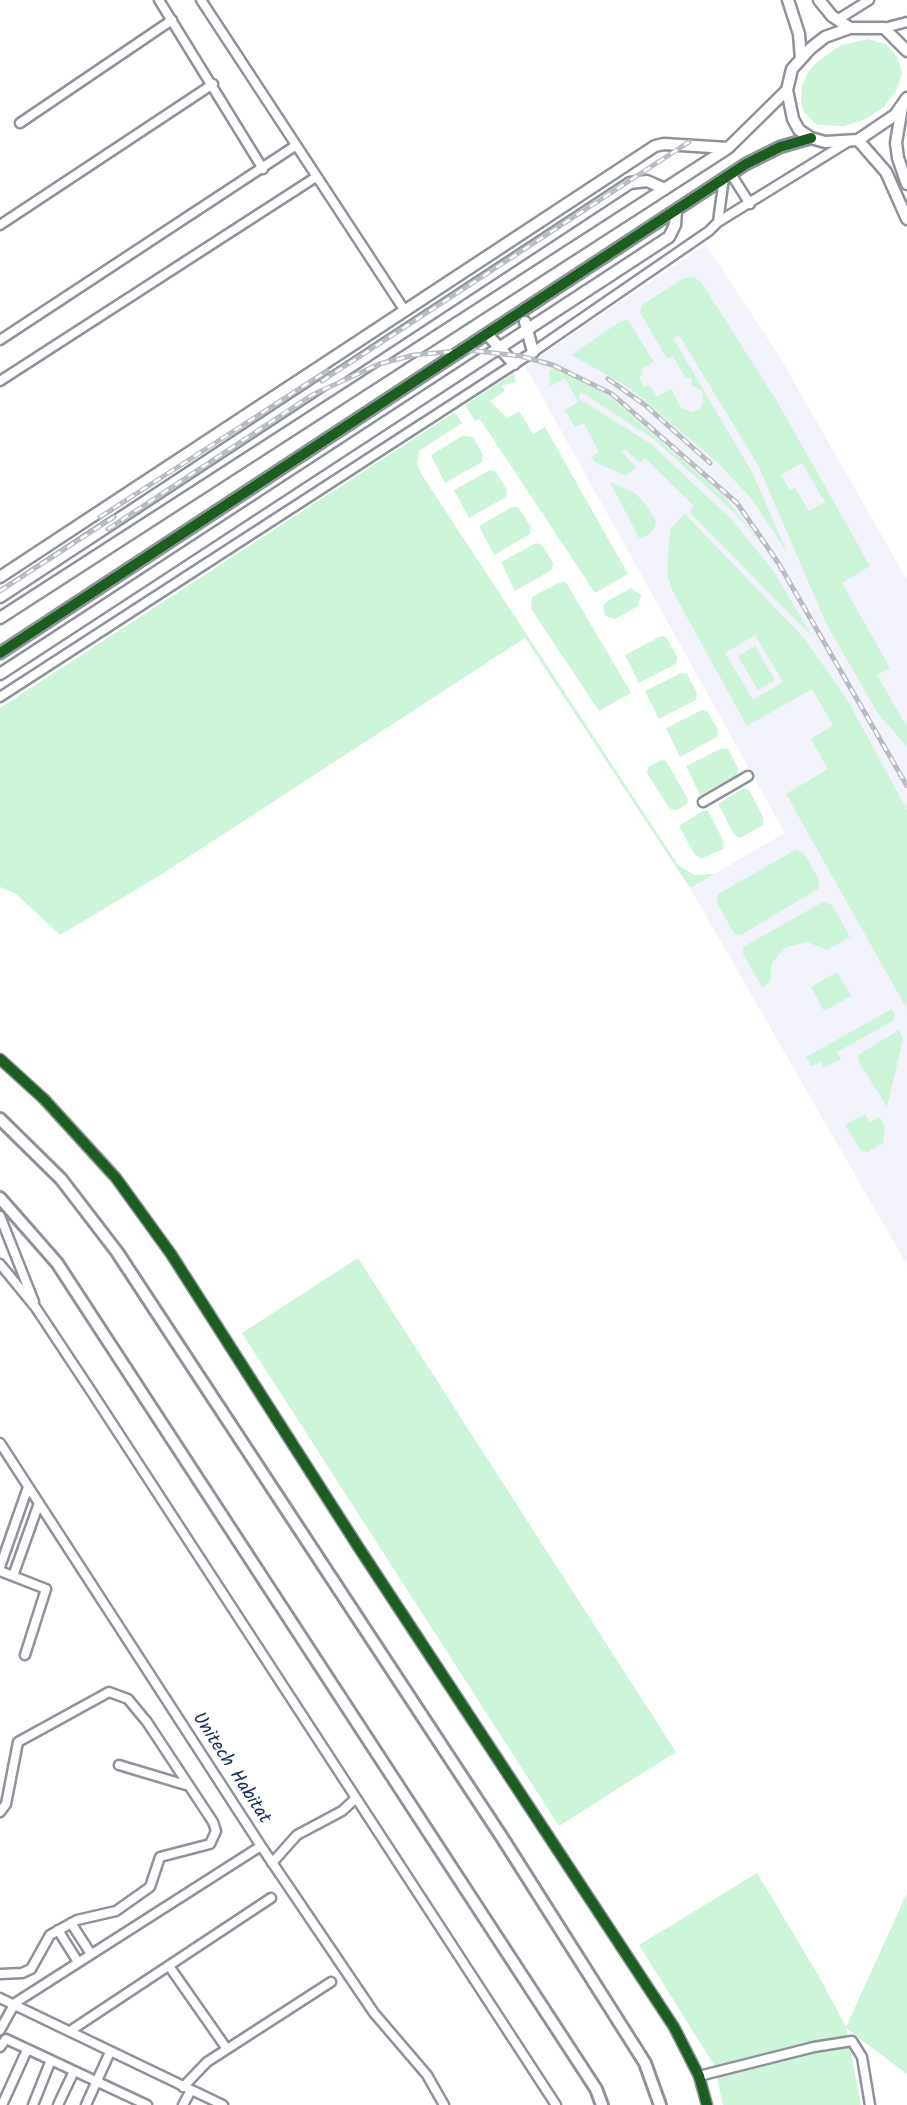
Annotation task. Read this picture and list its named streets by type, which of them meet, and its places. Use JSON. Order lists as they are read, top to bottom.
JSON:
{
  "streets": {
    "street": ["Unitech Habitat"]
  }
}
